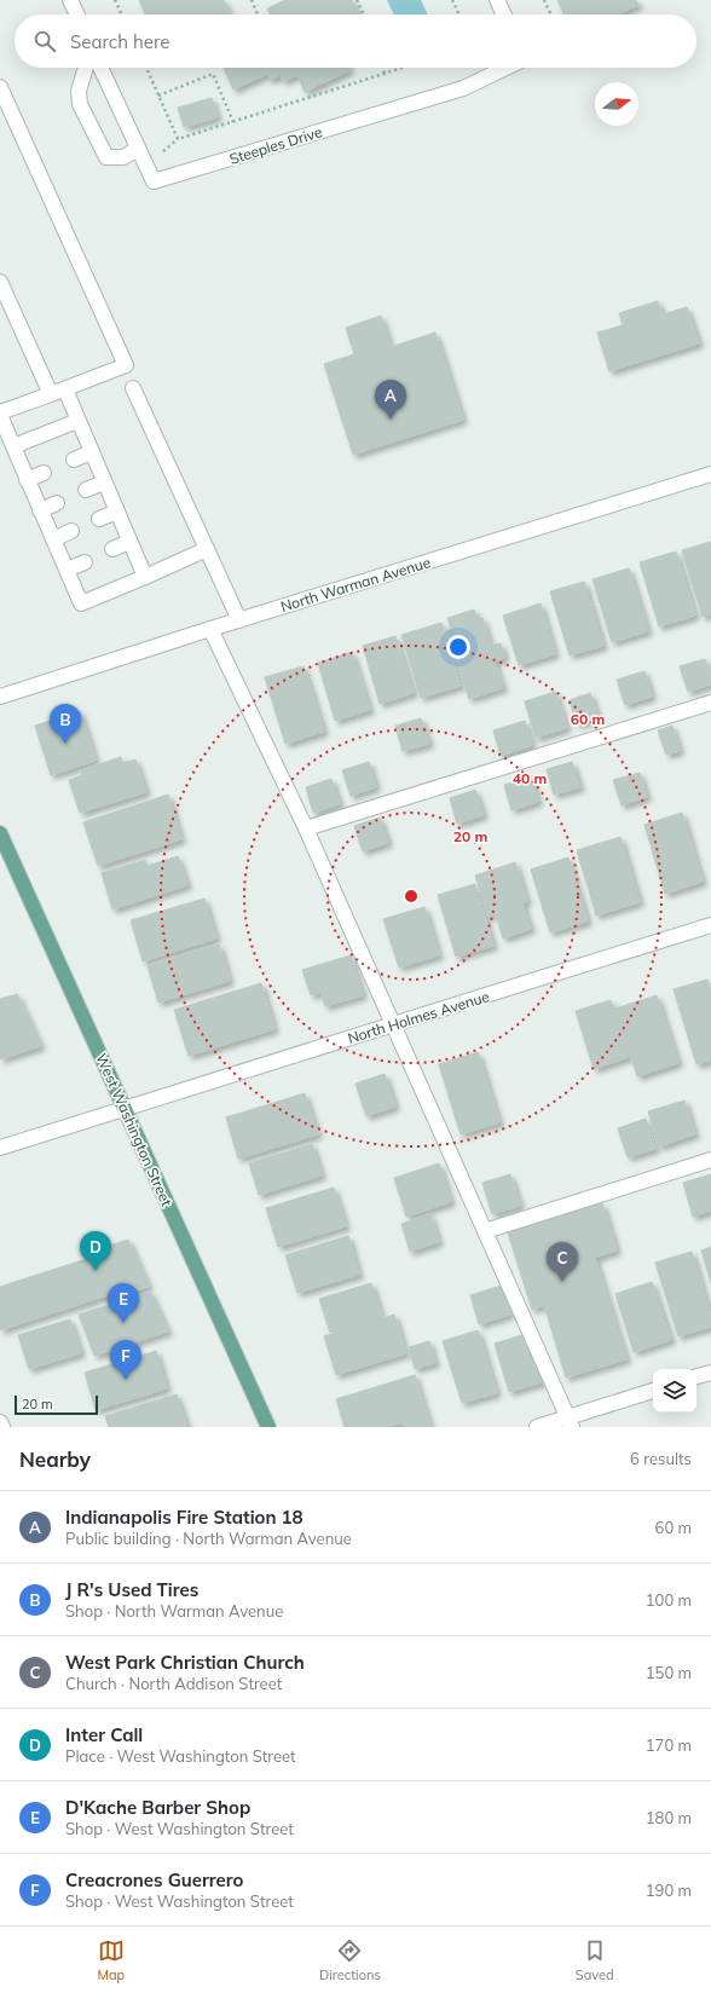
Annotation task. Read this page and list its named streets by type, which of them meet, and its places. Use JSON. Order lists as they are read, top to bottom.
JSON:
{
  "streets": {
    "main road": ["West Washington Street"],
    "street": ["Steeples Drive", "North Warman Avenue", "North Holmes Avenue"]
  },
  "crossings": [
    ["North Holmes Avenue", "West Washington Street"]
  ],
  "scale_bar": "20 m",
  "north": "right",
  "page": {
    "search": "Search here",
    "pins": [
      "A",
      "B",
      "D",
      "C",
      "E",
      "F"
    ],
    "scale": "20 m",
    "heading": ["Nearby", "6 results"],
    "list": [
      {
        "mark": "A",
        "name": "Indianapolis Fire Station 18",
        "note": "Public building · North Warman Avenue",
        "value": "60 m"
      },
      {
        "mark": "B",
        "name": "J R's Used Tires",
        "note": "Shop · North Warman Avenue",
        "value": "100 m"
      },
      {
        "mark": "C",
        "name": "West Park Christian Church",
        "note": "Church · North Addison Street",
        "value": "150 m"
      },
      {
        "mark": "D",
        "name": "Inter Call",
        "note": "Place · West Washington Street",
        "value": "170 m"
      },
      {
        "mark": "E",
        "name": "D'Kache Barber Shop",
        "note": "Shop · West Washington Street",
        "value": "180 m"
      },
      {
        "mark": "F",
        "name": "Creacrones Guerrero",
        "note": "Shop · West Washington Street",
        "value": "190 m"
      }
    ],
    "nav": ["Map", "Directions", "Saved"]
  },
  "rings": ["60 m", "40 m", "20 m"]
}
